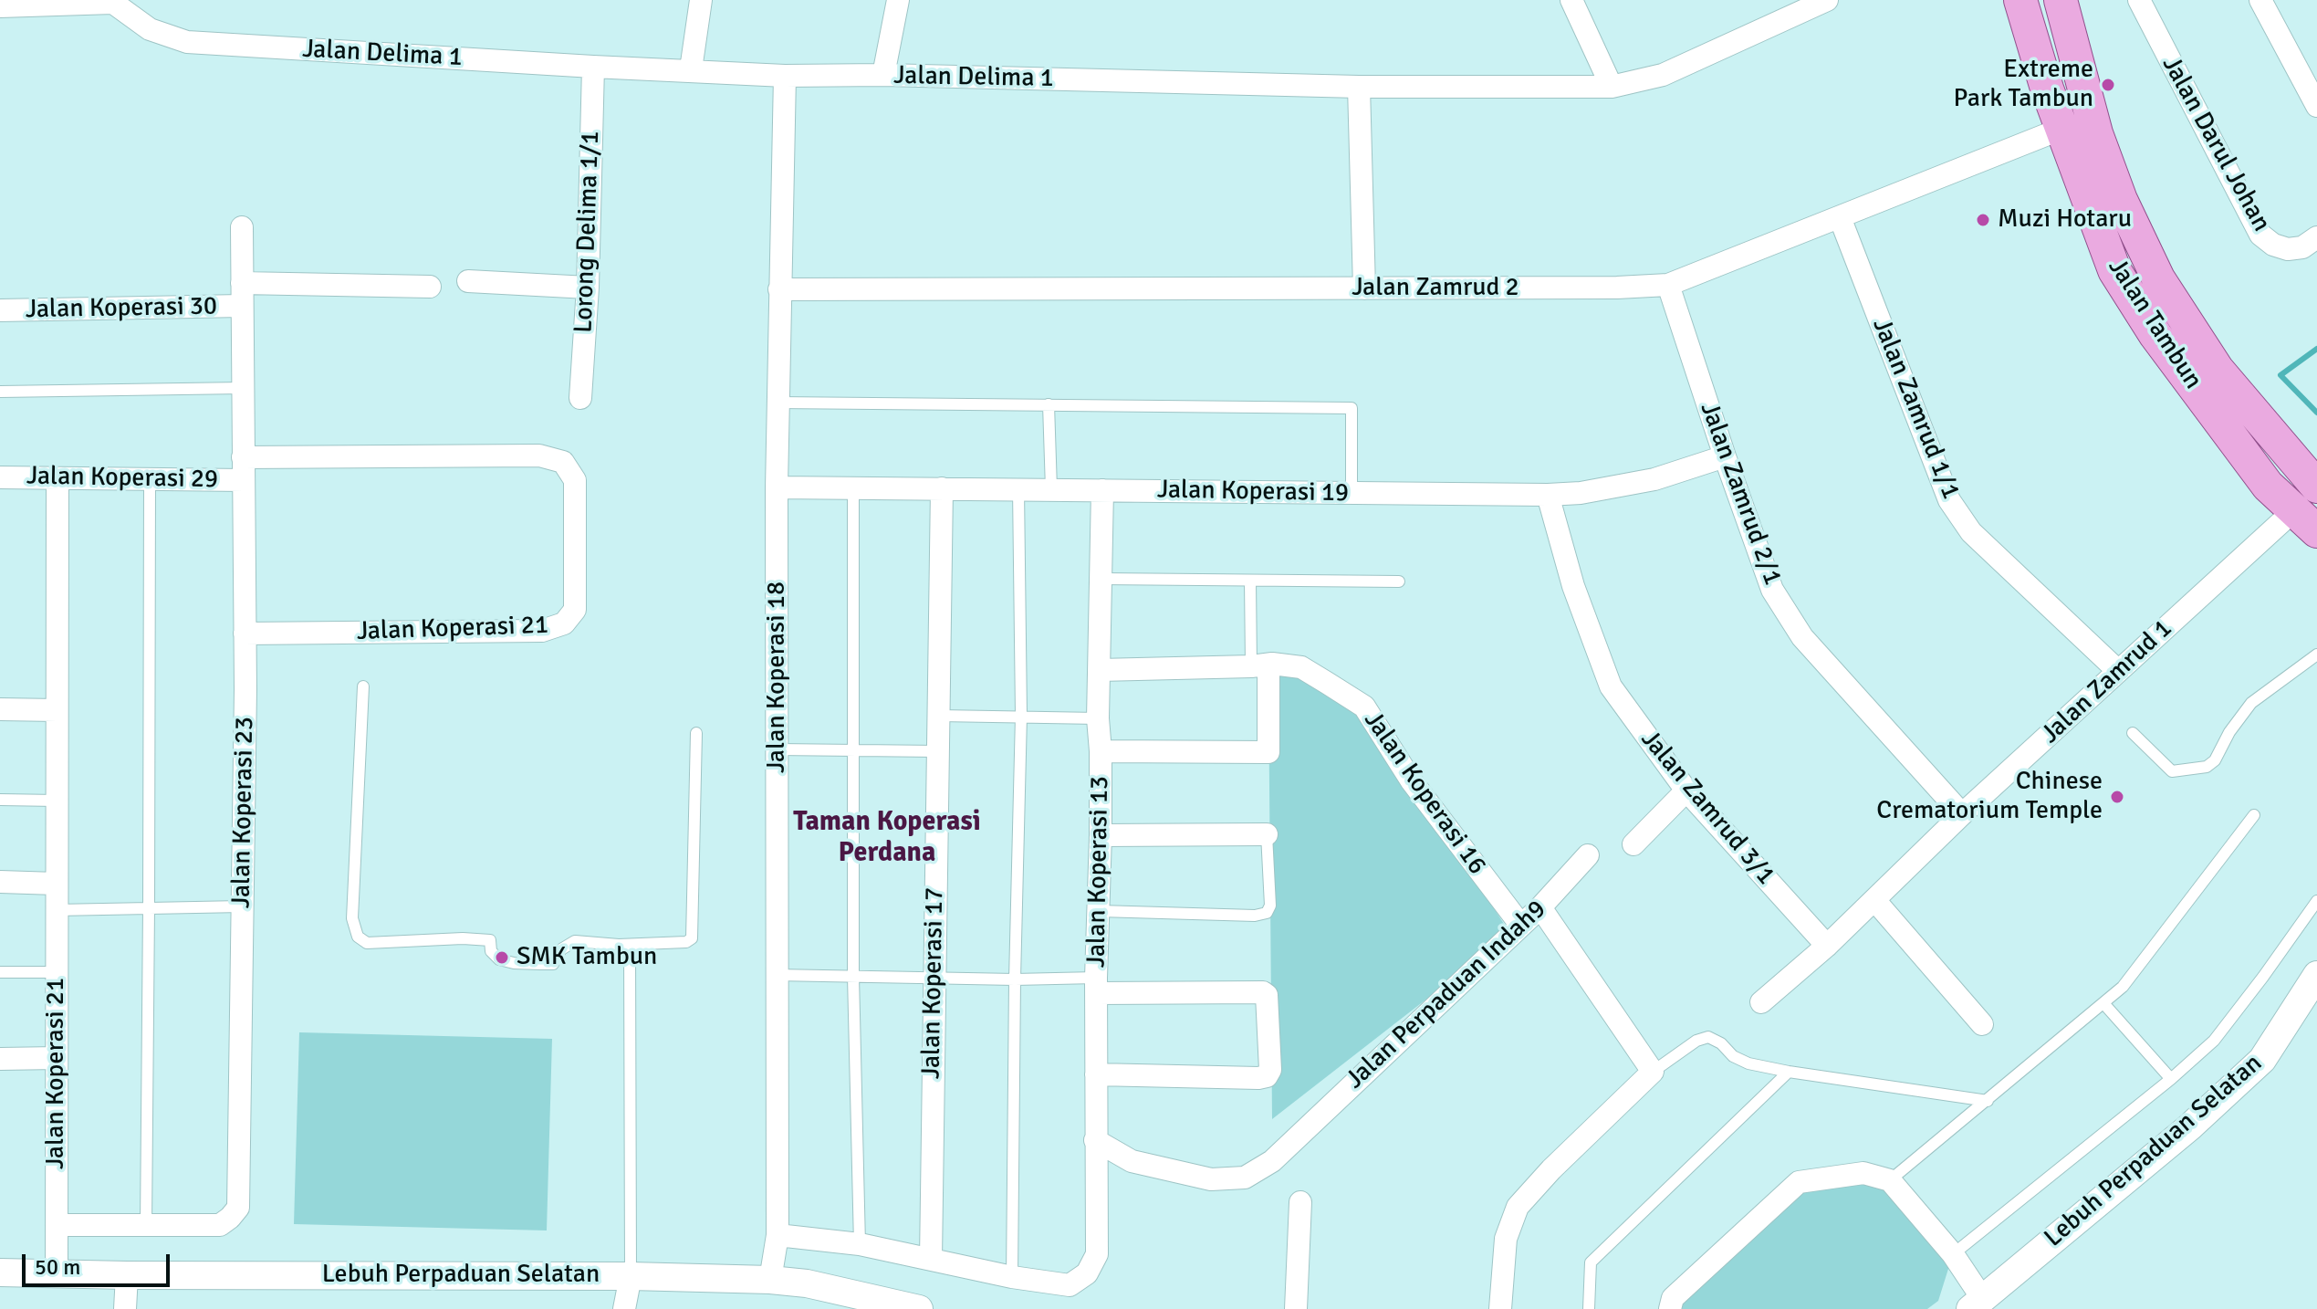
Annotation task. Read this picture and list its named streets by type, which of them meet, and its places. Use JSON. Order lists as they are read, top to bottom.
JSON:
{
  "streets": {
    "main road": ["Jalan Tambun"],
    "street": [
      "Jalan Delima 1",
      "Jalan Darul Johan",
      "Lorong Delima 1/1",
      "Jalan Zamrud 2",
      "Jalan Koperasi 30",
      "Jalan Zamrud 1/1",
      "Jalan Koperasi 29",
      "Jalan Koperasi 19",
      "Jalan Zamrud 2/1",
      "Jalan Koperasi 21",
      "Jalan Koperasi 18",
      "Jalan Zamrud 1",
      "Jalan Koperasi 16",
      "Jalan Zamrud 3/1",
      "Jalan Koperasi 23",
      "Jalan Koperasi 13",
      "Jalan Koperasi 17",
      "Jalan Perpaduan Indah9",
      "Lebuh Perpaduan Selatan"
    ]
  },
  "crossings": [
    ["Jalan Delima 1", "Lorong Delima 1/1"],
    ["Jalan Delima 1", "Jalan Koperasi 18"],
    ["Jalan Zamrud 2", "Jalan Tambun"],
    ["Jalan Zamrud 2", "Jalan Zamrud 1/1"],
    ["Jalan Zamrud 2", "Jalan Zamrud 2/1"],
    ["Jalan Zamrud 2", "Jalan Koperasi 18"],
    ["Jalan Koperasi 30", "Jalan Koperasi 23"],
    ["Jalan Tambun", "Jalan Zamrud 1"],
    ["Jalan Zamrud 1/1", "Jalan Zamrud 1"],
    ["Jalan Koperasi 29", "Jalan Koperasi 21"],
    ["Jalan Koperasi 29", "Jalan Koperasi 23"],
    ["Jalan Koperasi 19", "Jalan Zamrud 2/1"],
    ["Jalan Koperasi 19", "Jalan Koperasi 18"],
    ["Jalan Koperasi 19", "Jalan Zamrud 3/1"],
    ["Jalan Koperasi 19", "Jalan Koperasi 13"],
    ["Jalan Koperasi 19", "Jalan Koperasi 17"],
    ["Jalan Zamrud 2/1", "Jalan Zamrud 1"],
    ["Jalan Koperasi 21", "Jalan Koperasi 23"],
    ["Jalan Koperasi 21", "Lebuh Perpaduan Selatan"],
    ["Jalan Koperasi 18", "Lebuh Perpaduan Selatan"],
    ["Jalan Zamrud 1", "Jalan Zamrud 3/1"],
    ["Jalan Koperasi 16", "Jalan Koperasi 13"],
    ["Jalan Koperasi 16", "Jalan Perpaduan Indah9"],
    ["Jalan Koperasi 13", "Jalan Perpaduan Indah9"]
  ],
  "districts": ["Taman Koperasi Perdana"],
  "places": [
    "Extreme Park Tambun",
    "Muzi Hotaru",
    "Chinese Crematorium Temple",
    "SMK Tambun"
  ],
  "scale_bar": "50 m"
}
